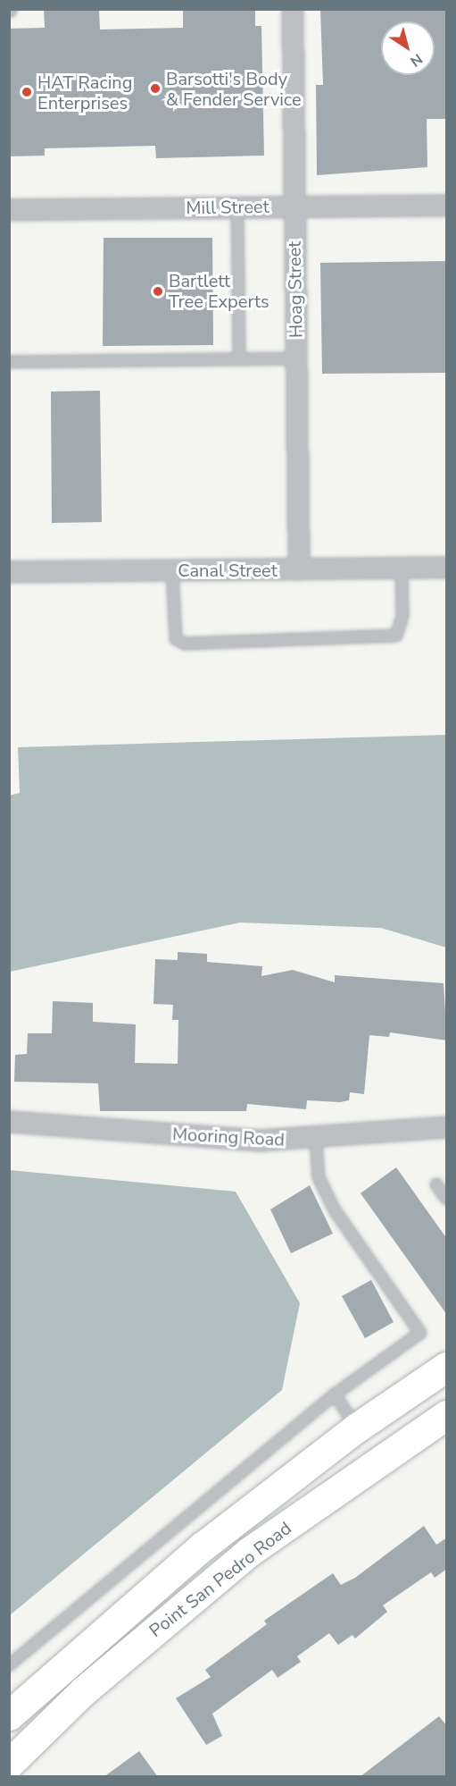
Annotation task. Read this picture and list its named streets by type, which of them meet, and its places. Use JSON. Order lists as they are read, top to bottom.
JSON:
{
  "streets": {
    "main road": ["Point San Pedro Road"],
    "street": [
      "Mill Street",
      "Hoag Street",
      "Canal Street",
      "Mooring Road"
    ]
  },
  "crossings": [
    ["Mill Street", "Hoag Street"],
    ["Hoag Street", "Canal Street"]
  ],
  "places": ["Barsotti's Body & Fender Service", "HAT Racing Enterprises", "Bartlett Tree Experts"],
  "north": "bottom right"
}
